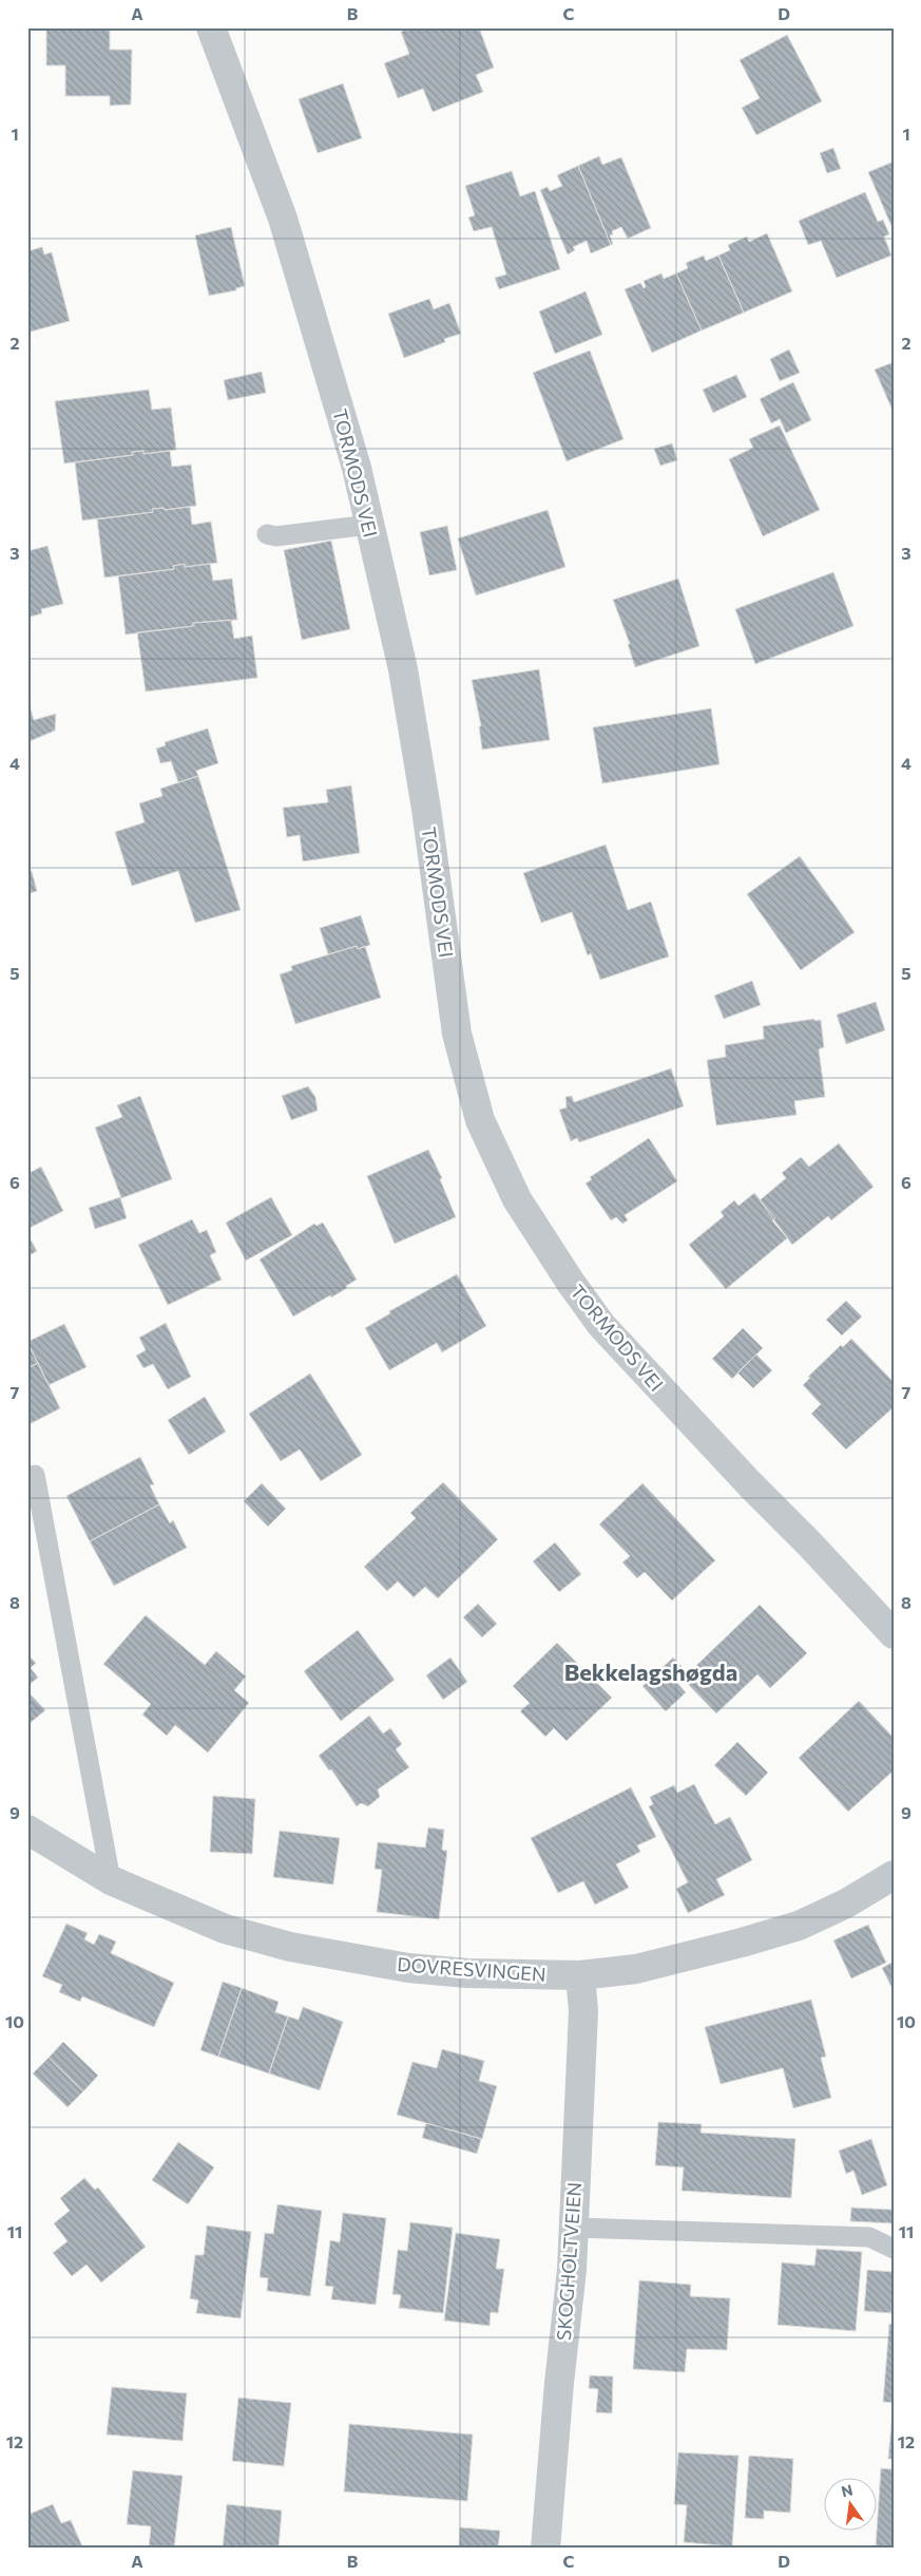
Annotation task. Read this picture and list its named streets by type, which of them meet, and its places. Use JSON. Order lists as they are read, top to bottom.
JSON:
{
  "streets": {
    "street": ["TORMODS VEI", "DOVRESVINGEN", "SKOGHOLTVEIEN"]
  },
  "crossings": [
    ["DOVRESVINGEN", "SKOGHOLTVEIEN"]
  ],
  "districts": ["Bekkelagshøgda"],
  "north": "top",
  "grid": {
    "columns": [
      "A",
      "B",
      "C",
      "D"
    ],
    "rows": [
      "1",
      "2",
      "3",
      "4",
      "5",
      "6",
      "7",
      "8",
      "9",
      "10",
      "11",
      "12"
    ]
  }
}
